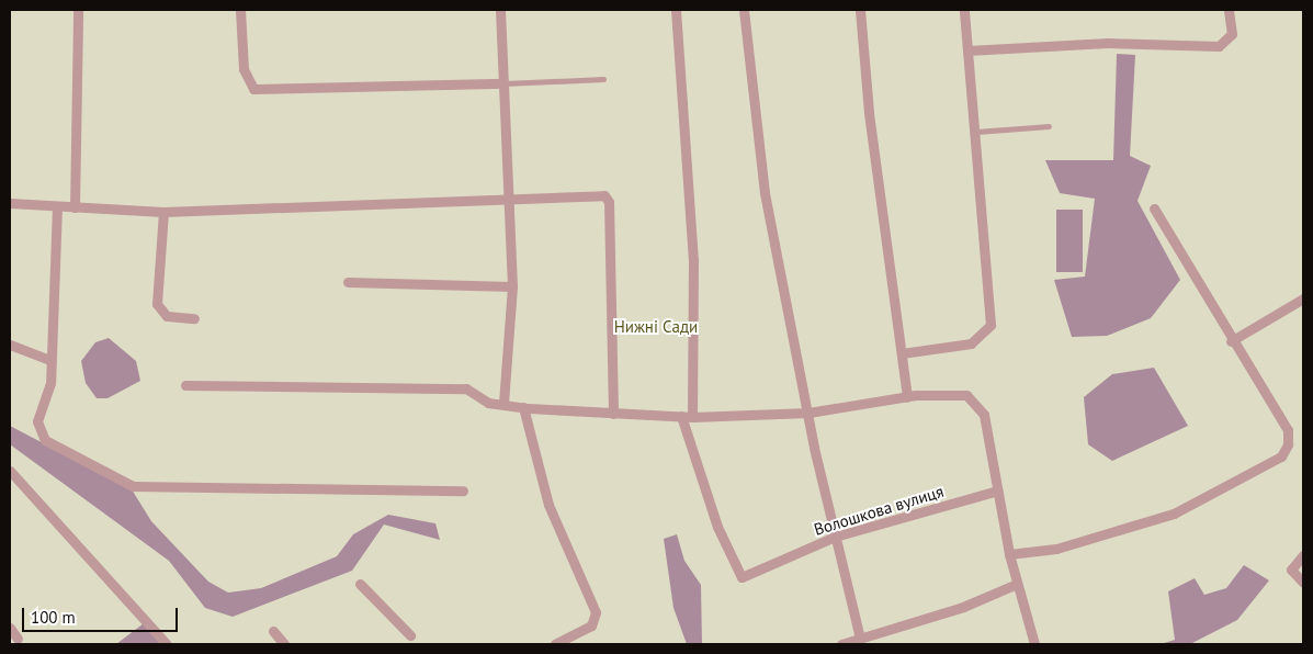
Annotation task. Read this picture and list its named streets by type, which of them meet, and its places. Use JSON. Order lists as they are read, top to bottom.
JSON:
{
  "streets": {
    "street": ["Волошкова вулиця"]
  },
  "parks": ["Нижні Сади"],
  "scale_bar": "100 m"
}
